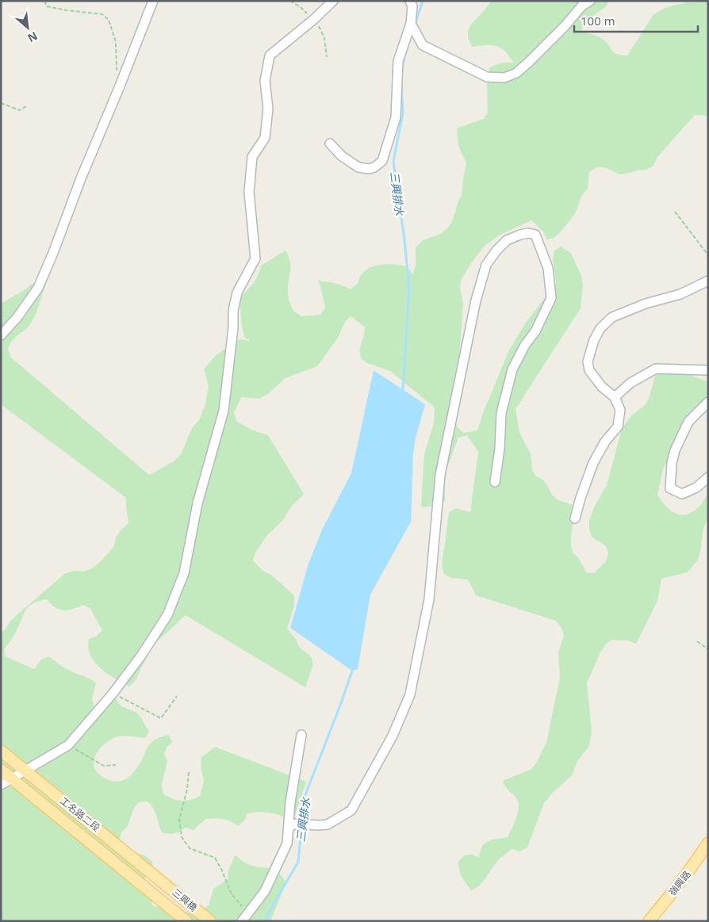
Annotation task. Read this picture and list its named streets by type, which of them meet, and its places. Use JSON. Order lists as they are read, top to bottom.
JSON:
{
  "streets": {
    "main road": ["工名路二段", "嶺興路", "三興橋"]
  },
  "crossings": [
    ["工名路二段", "三興橋"]
  ],
  "water": ["三興排水"],
  "scale_bar": "100 m",
  "north": "bottom right"
}
